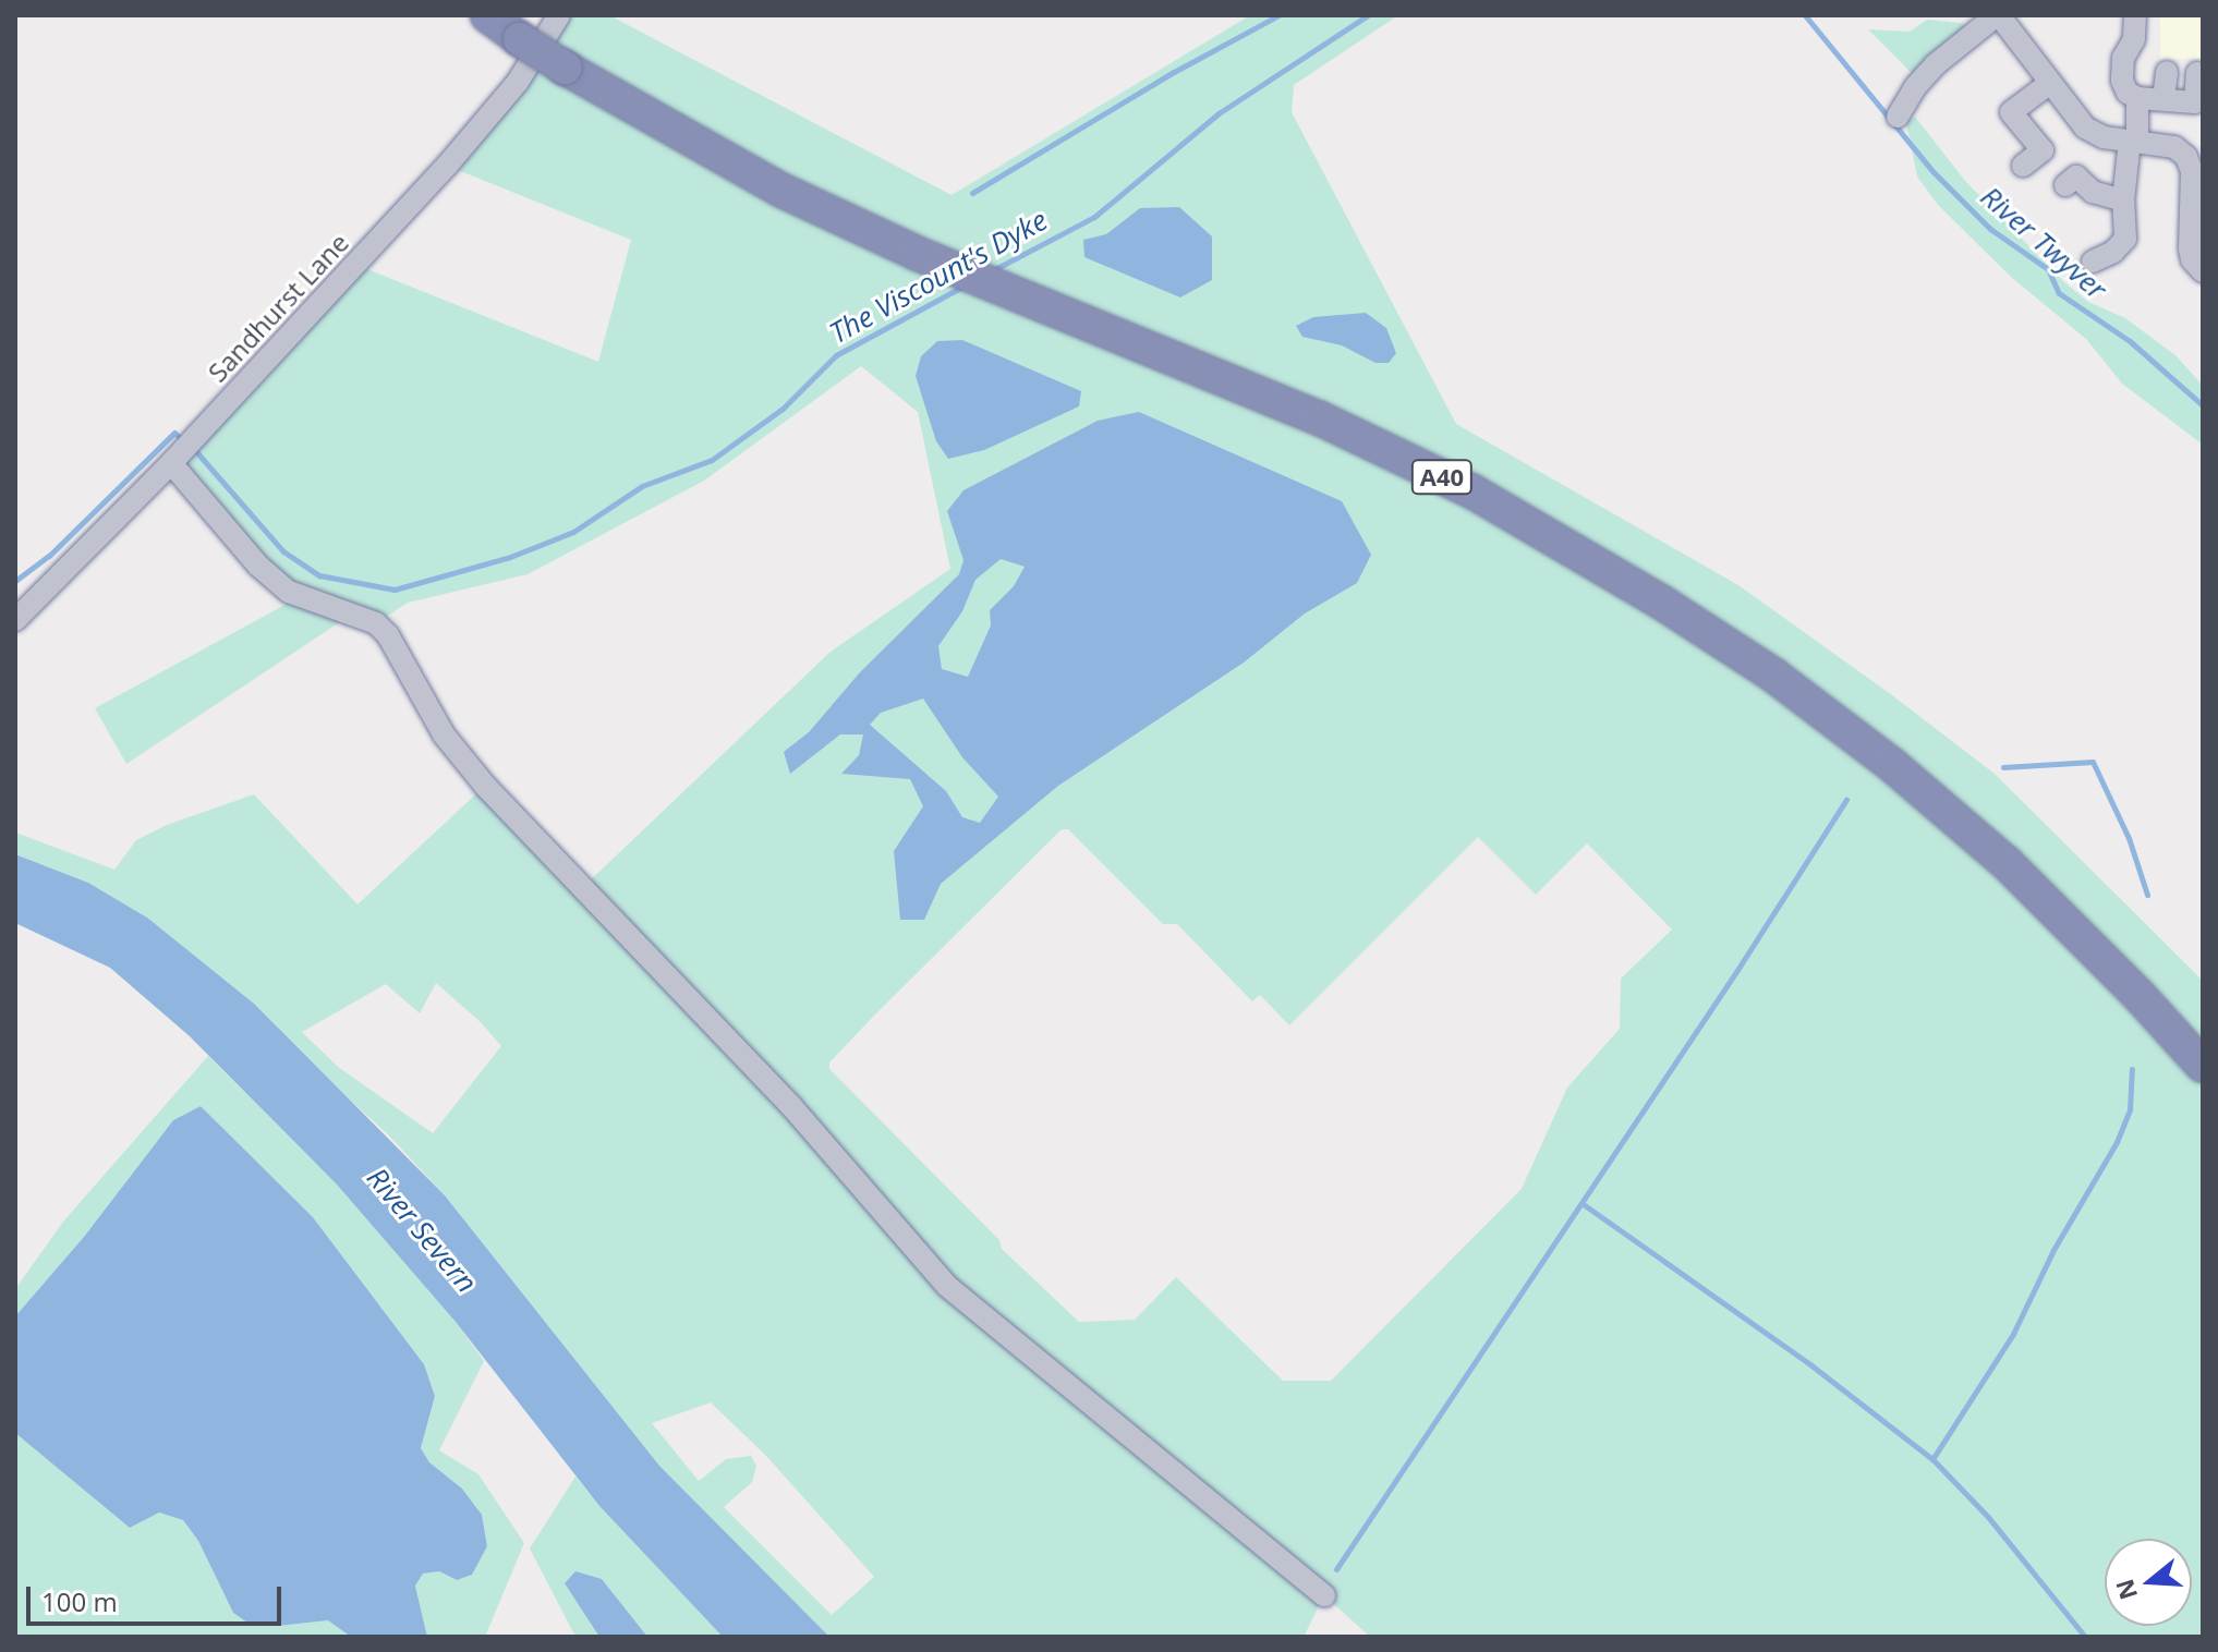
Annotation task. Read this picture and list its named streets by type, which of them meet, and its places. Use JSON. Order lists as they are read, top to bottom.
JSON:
{
  "streets": {
    "highway": ["A40"],
    "street": ["Sandhurst Lane"]
  },
  "water": ["River Twyver", "The Viscount's Dyke", "River Severn"],
  "scale_bar": "100 m",
  "north": "left"
}
